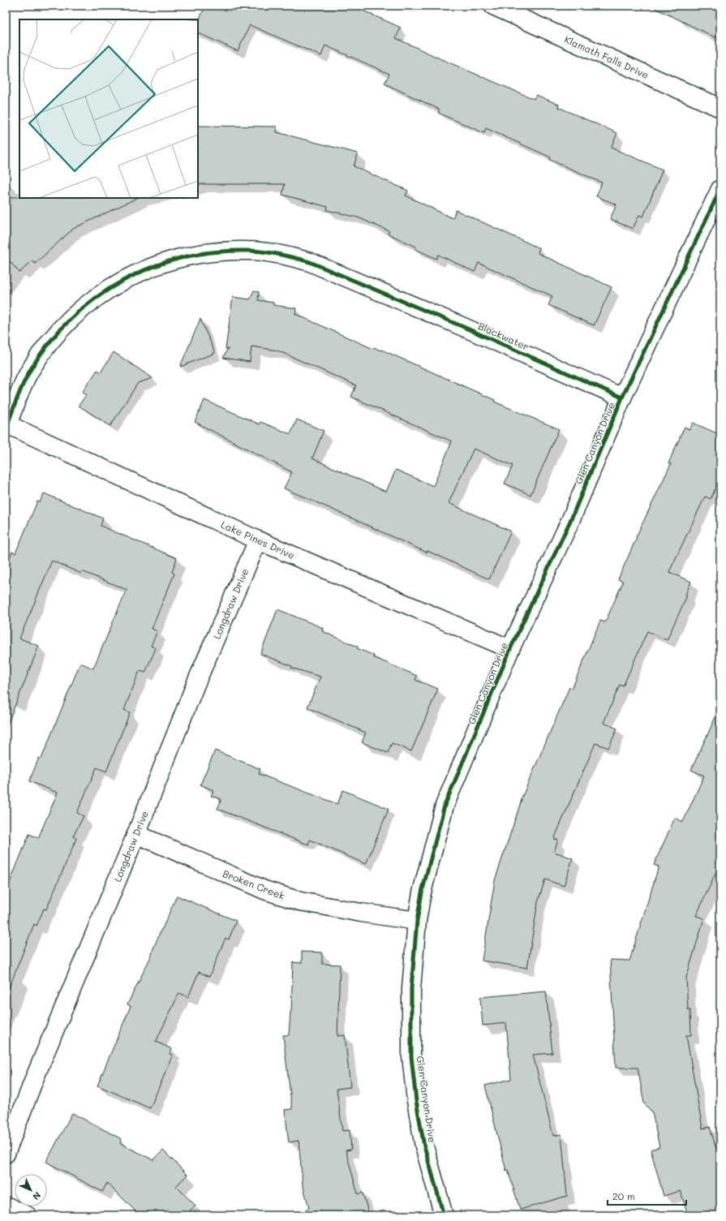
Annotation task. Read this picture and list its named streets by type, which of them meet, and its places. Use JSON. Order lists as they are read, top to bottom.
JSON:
{
  "streets": {
    "street": [
      "Klamath Falls Drive",
      "Blackwater",
      "Glen Canyon Drive",
      "Lake Pines Drive",
      "Longdraw Drive",
      "Broken Creek"
    ]
  },
  "crossings": [
    ["Blackwater", "Glen Canyon Drive"],
    ["Blackwater", "Lake Pines Drive"],
    ["Glen Canyon Drive", "Lake Pines Drive"],
    ["Glen Canyon Drive", "Broken Creek"],
    ["Lake Pines Drive", "Longdraw Drive"],
    ["Longdraw Drive", "Broken Creek"]
  ],
  "scale_bar": "20 m",
  "north": "bottom right"
}
